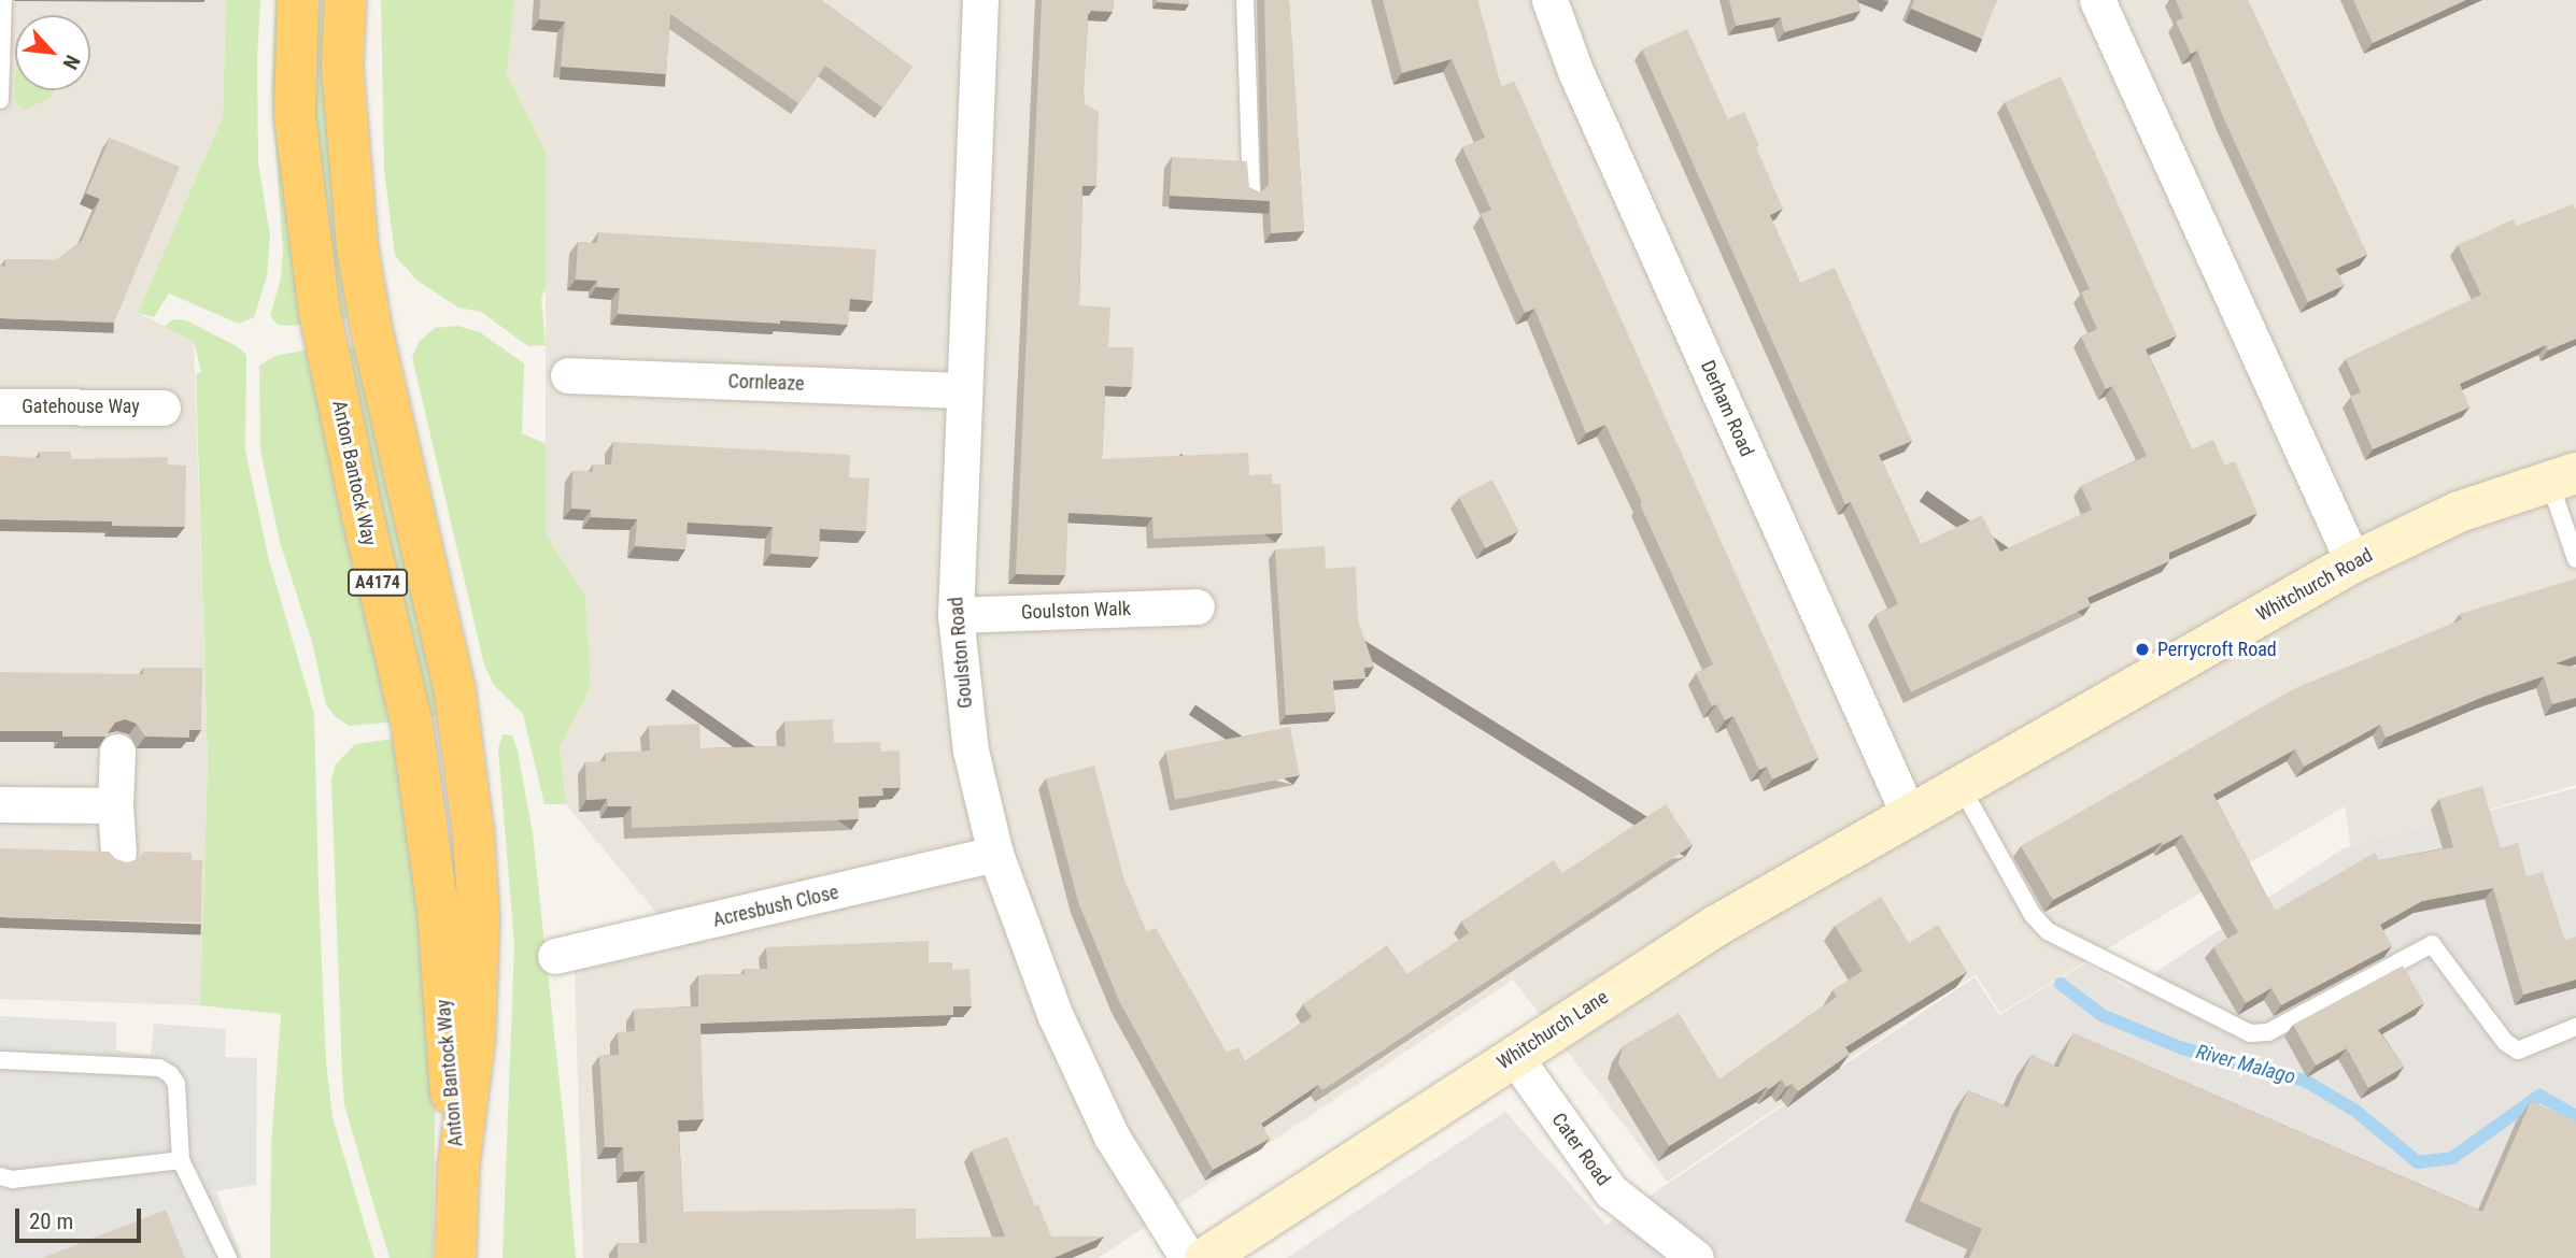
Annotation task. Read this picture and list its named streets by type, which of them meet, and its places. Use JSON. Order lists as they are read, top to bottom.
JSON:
{
  "streets": {
    "highway": ["Anton Bantock Way", "A4174"],
    "street": [
      "Cornleaze",
      "Gatehouse Way",
      "Derham Road",
      "Whitchurch Road",
      "Goulston Walk",
      "Goulston Road",
      "Acresbush Close",
      "Whitchurch Lane",
      "Cater Road"
    ]
  },
  "crossings": [
    ["Cornleaze", "Goulston Road"],
    ["Derham Road", "Whitchurch Road"],
    ["Derham Road", "Whitchurch Lane"],
    ["Whitchurch Road", "Whitchurch Lane"],
    ["Goulston Walk", "Goulston Road"],
    ["Goulston Road", "Acresbush Close"],
    ["Whitchurch Lane", "Cater Road"]
  ],
  "water": ["River Malago"],
  "places": ["Perrycroft Road"],
  "scale_bar": "20 m",
  "north": "bottom right"
}
